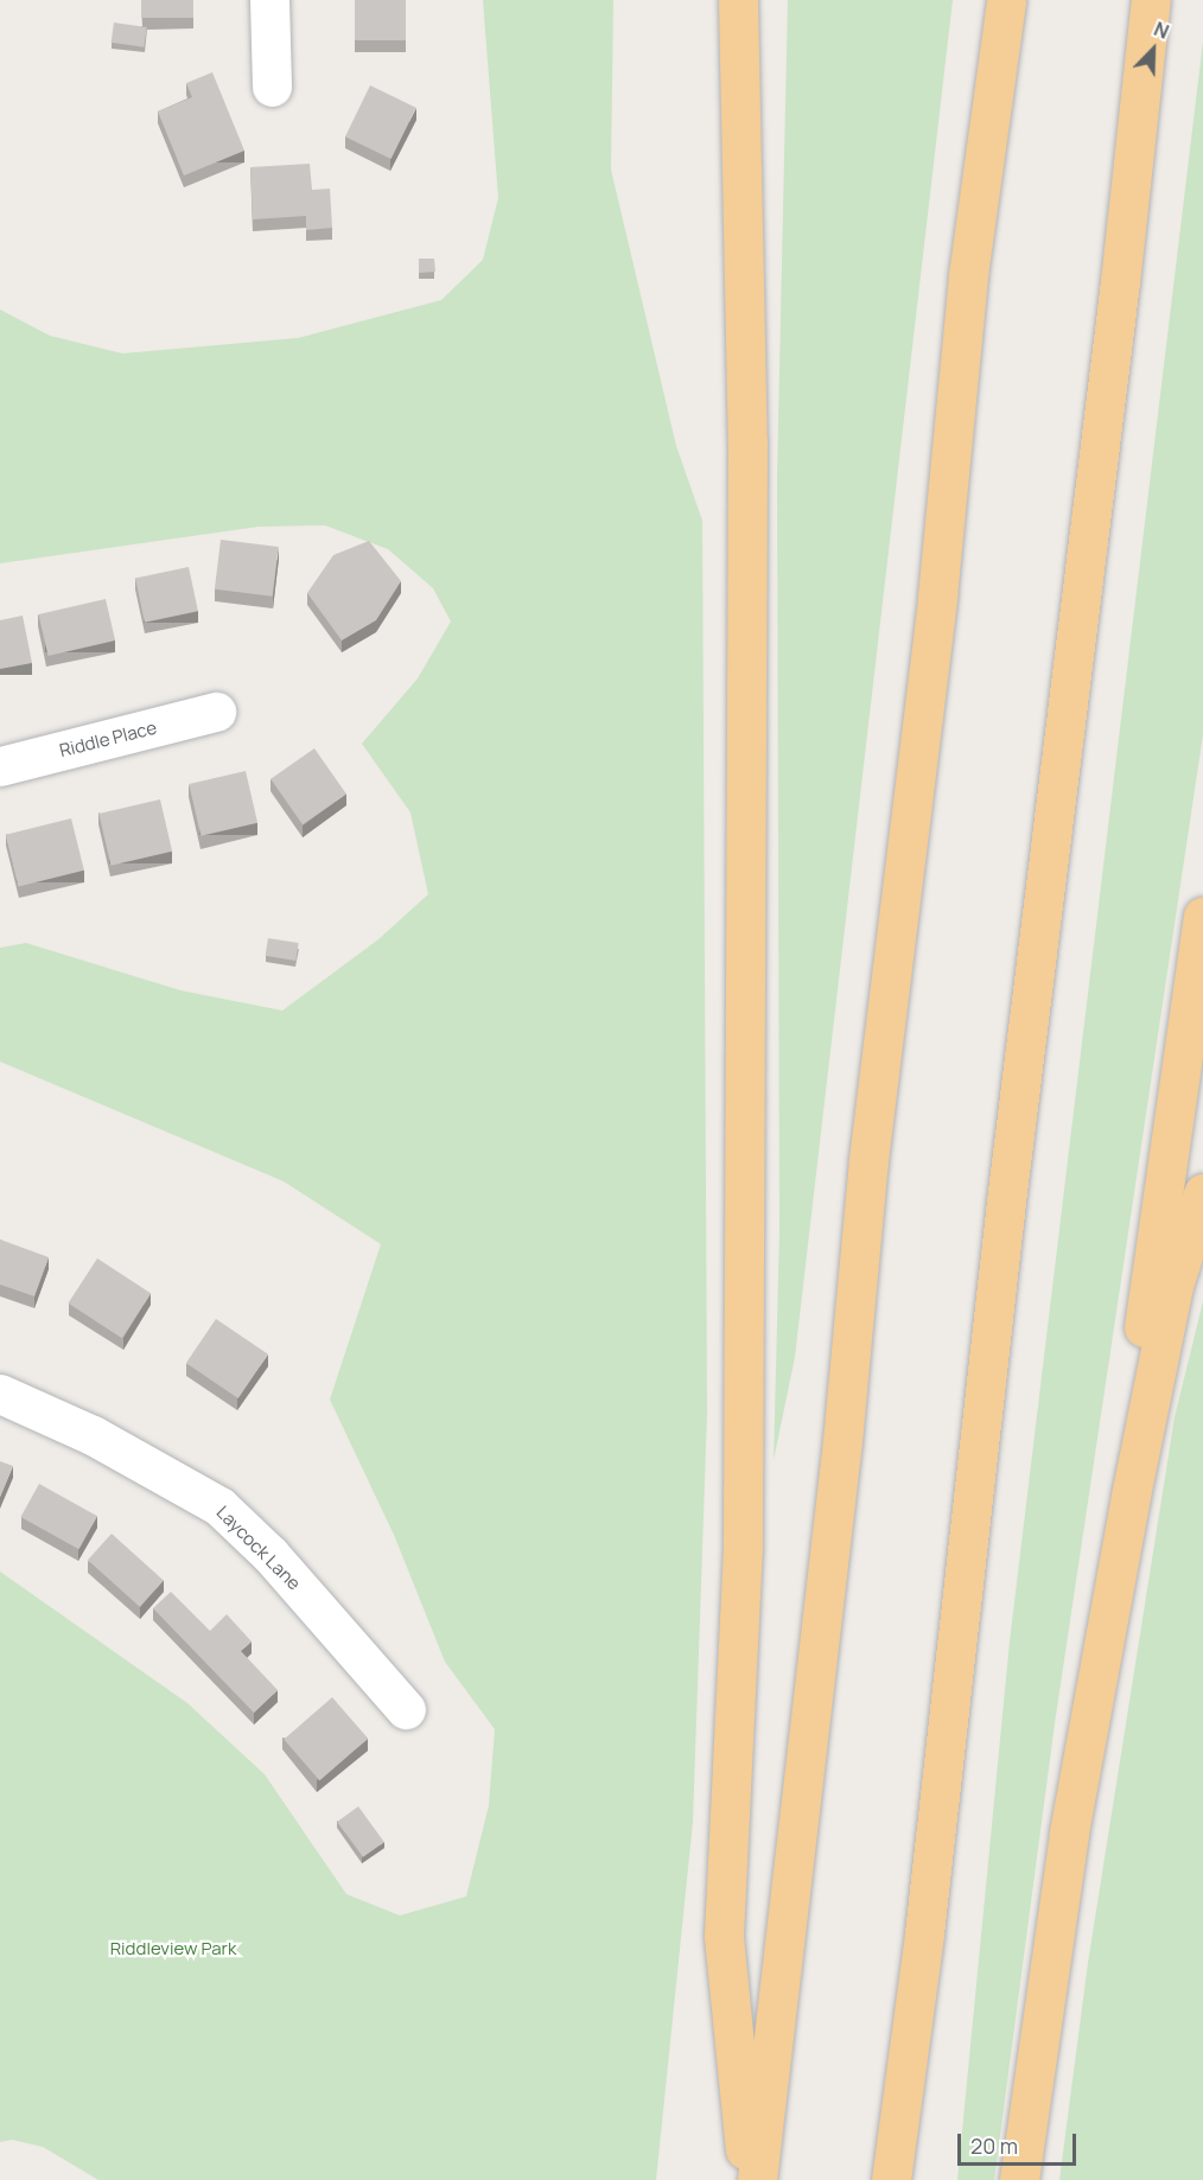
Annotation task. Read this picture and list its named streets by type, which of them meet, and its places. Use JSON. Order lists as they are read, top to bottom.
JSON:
{
  "streets": {
    "street": ["Riddle Place", "Laycock Lane"]
  },
  "parks": ["Riddleview Park"],
  "scale_bar": "20 m",
  "north": "top right"
}
